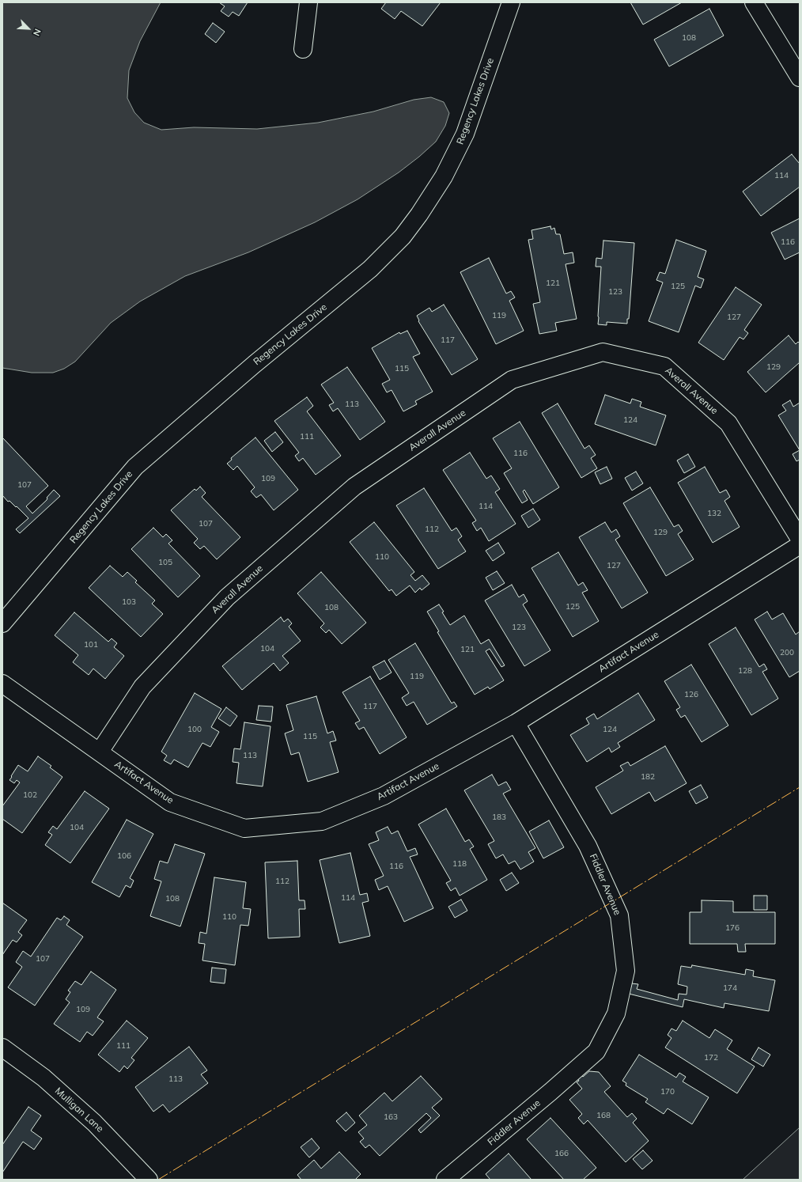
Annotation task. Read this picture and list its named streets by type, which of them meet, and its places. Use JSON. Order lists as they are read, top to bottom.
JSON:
{
  "streets": {
    "street": [
      "Regency Lakes Drive",
      "Averall Avenue",
      "Artifact Avenue",
      "Fiddler Avenue",
      "Mulligan Lane"
    ]
  },
  "crossings": [
    ["Averall Avenue", "Artifact Avenue"],
    ["Artifact Avenue", "Fiddler Avenue"]
  ],
  "house_numbers": [
    "108",
    "114",
    "116",
    "121",
    "125",
    "123",
    "119",
    "127",
    "117",
    "129",
    "115",
    "113",
    "124",
    "111",
    "116",
    "109",
    "107",
    "114",
    "132",
    "107",
    "112",
    "129",
    "110",
    "105",
    "127",
    "103",
    "125",
    "108",
    "123",
    "101",
    "104",
    "121",
    "200",
    "128",
    "119",
    "126",
    "117",
    "100",
    "124",
    "115",
    "113",
    "182",
    "102",
    "183",
    "104",
    "106",
    "118",
    "116",
    "112",
    "114",
    "108",
    "110",
    "176",
    "107",
    "174",
    "109",
    "111",
    "172",
    "113",
    "170",
    "168",
    "163",
    "166"
  ],
  "north": "bottom right"
}
